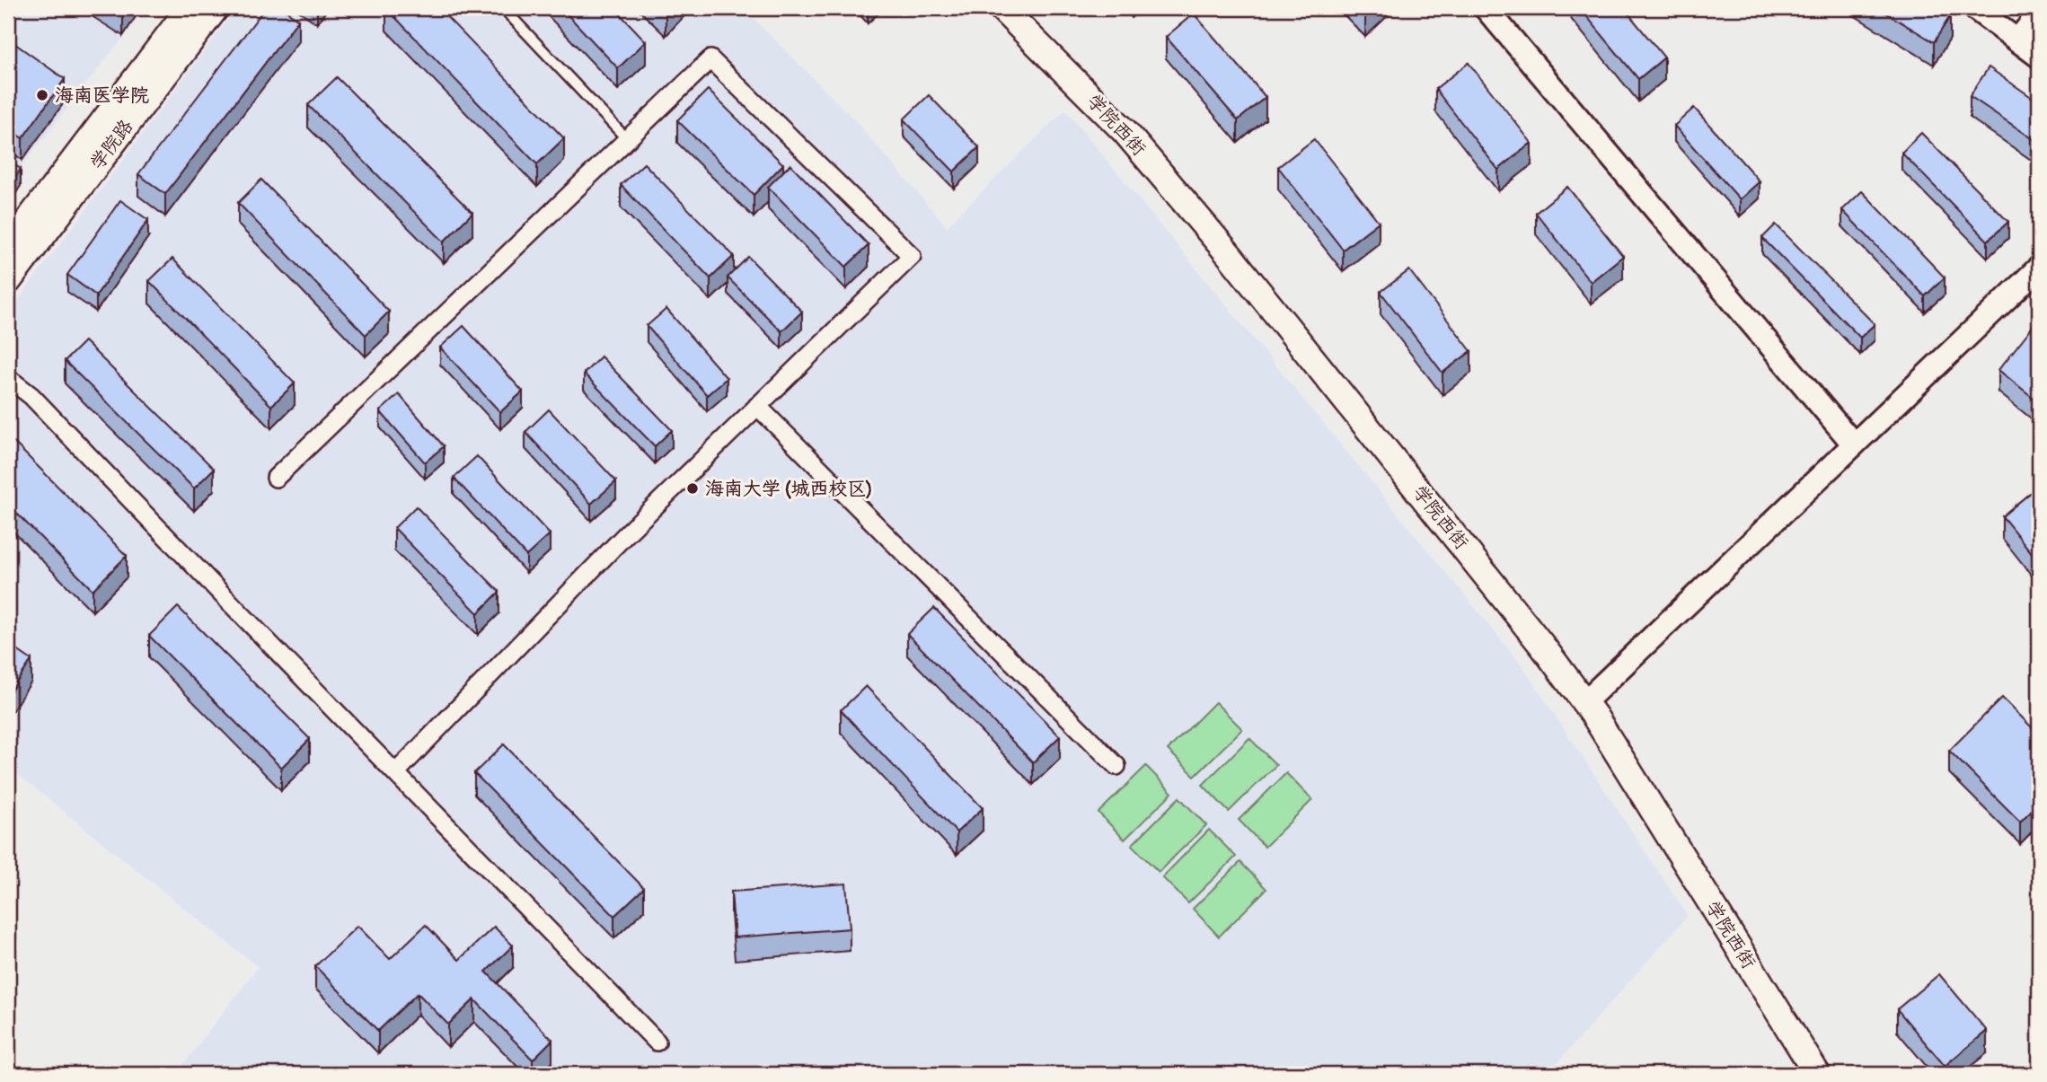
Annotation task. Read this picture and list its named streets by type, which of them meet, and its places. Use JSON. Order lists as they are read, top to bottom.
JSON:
{
  "streets": {
    "main road": ["学院西街", "学院路"]
  },
  "places": ["海南医学院", "海南大学 (城西校区)"]
}
